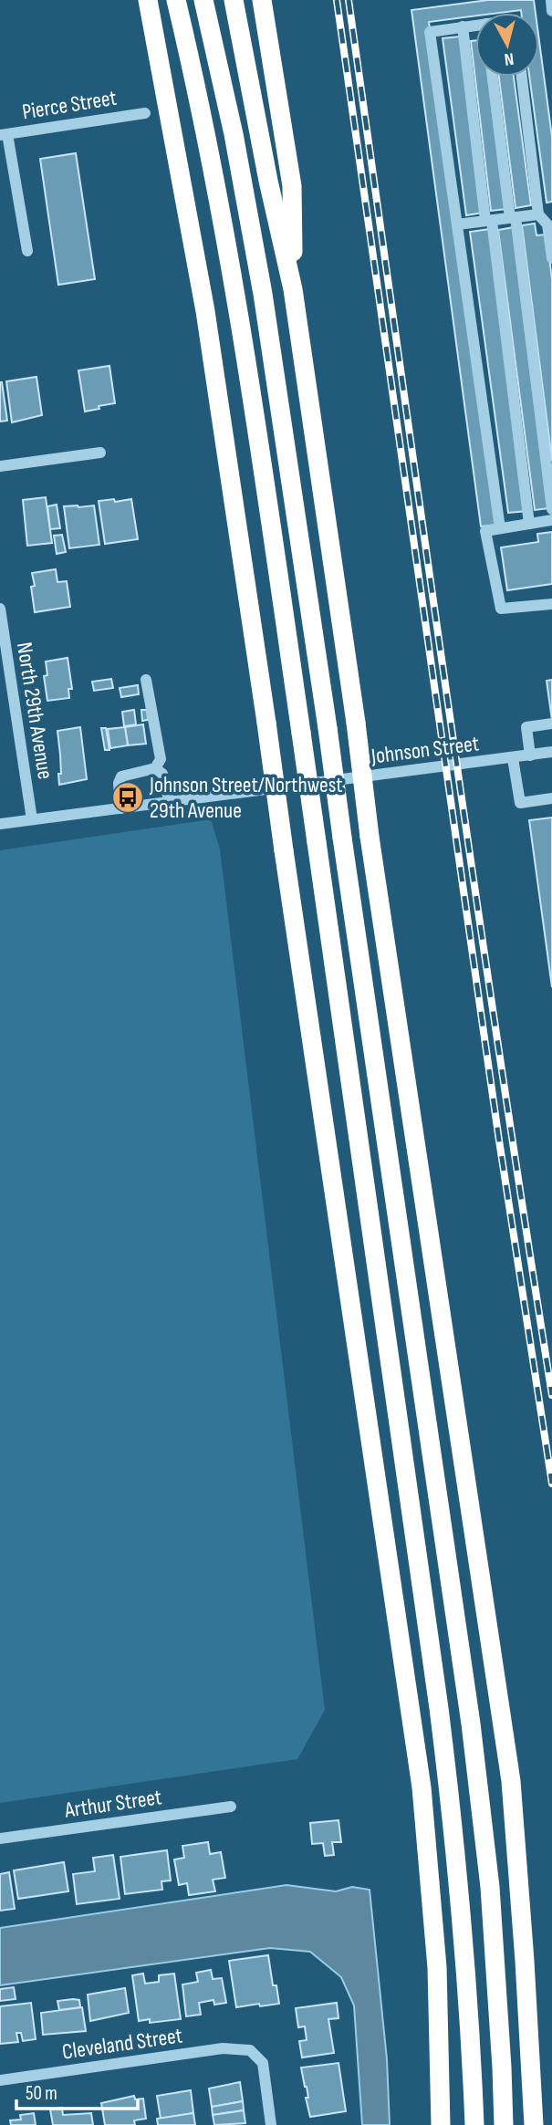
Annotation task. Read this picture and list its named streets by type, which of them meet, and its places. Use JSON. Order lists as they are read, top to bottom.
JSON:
{
  "streets": {
    "street": [
      "Pierce Street",
      "North 29th Avenue",
      "Johnson Street",
      "Arthur Street",
      "Cleveland Street"
    ]
  },
  "crossings": [
    ["North 29th Avenue", "Johnson Street"]
  ],
  "places": {
    "bus stop": ["Johnson Street/Northwest 29th Avenue"]
  },
  "scale_bar": "50 m",
  "north": "bottom"
}
